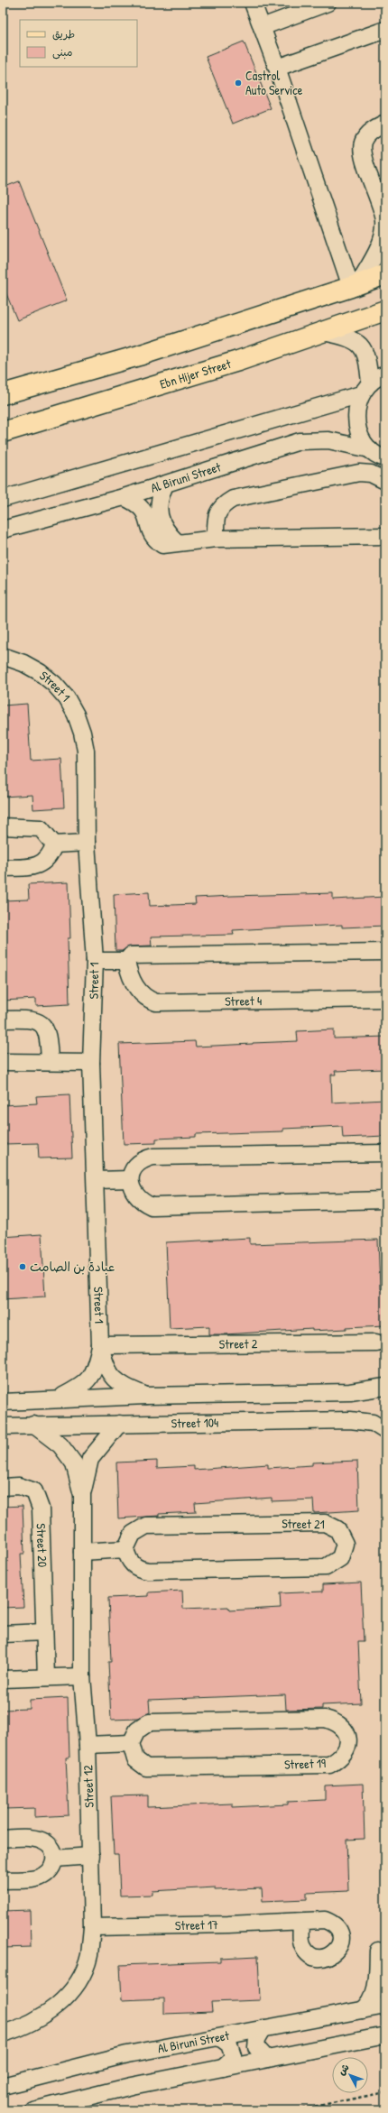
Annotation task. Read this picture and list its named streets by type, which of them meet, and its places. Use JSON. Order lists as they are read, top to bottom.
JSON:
{
  "streets": {
    "main road": ["Ebn Hijer Street"],
    "street": [
      "Al Biruni Street",
      "Street 1",
      "Street 4",
      "Street 2",
      "Street 104",
      "Street 21",
      "Street 20",
      "Street 19",
      "Street 12",
      "Street 17"
    ]
  },
  "crossings": [
    ["Street 1", "Street 2"],
    ["Street 104", "Street 12"],
    ["Street 12", "Street 17"]
  ],
  "places": ["Castrol Auto Service", "عبادة بن الصامت"],
  "legend": ["طريق", "مبنى"],
  "north": "top left"
}
